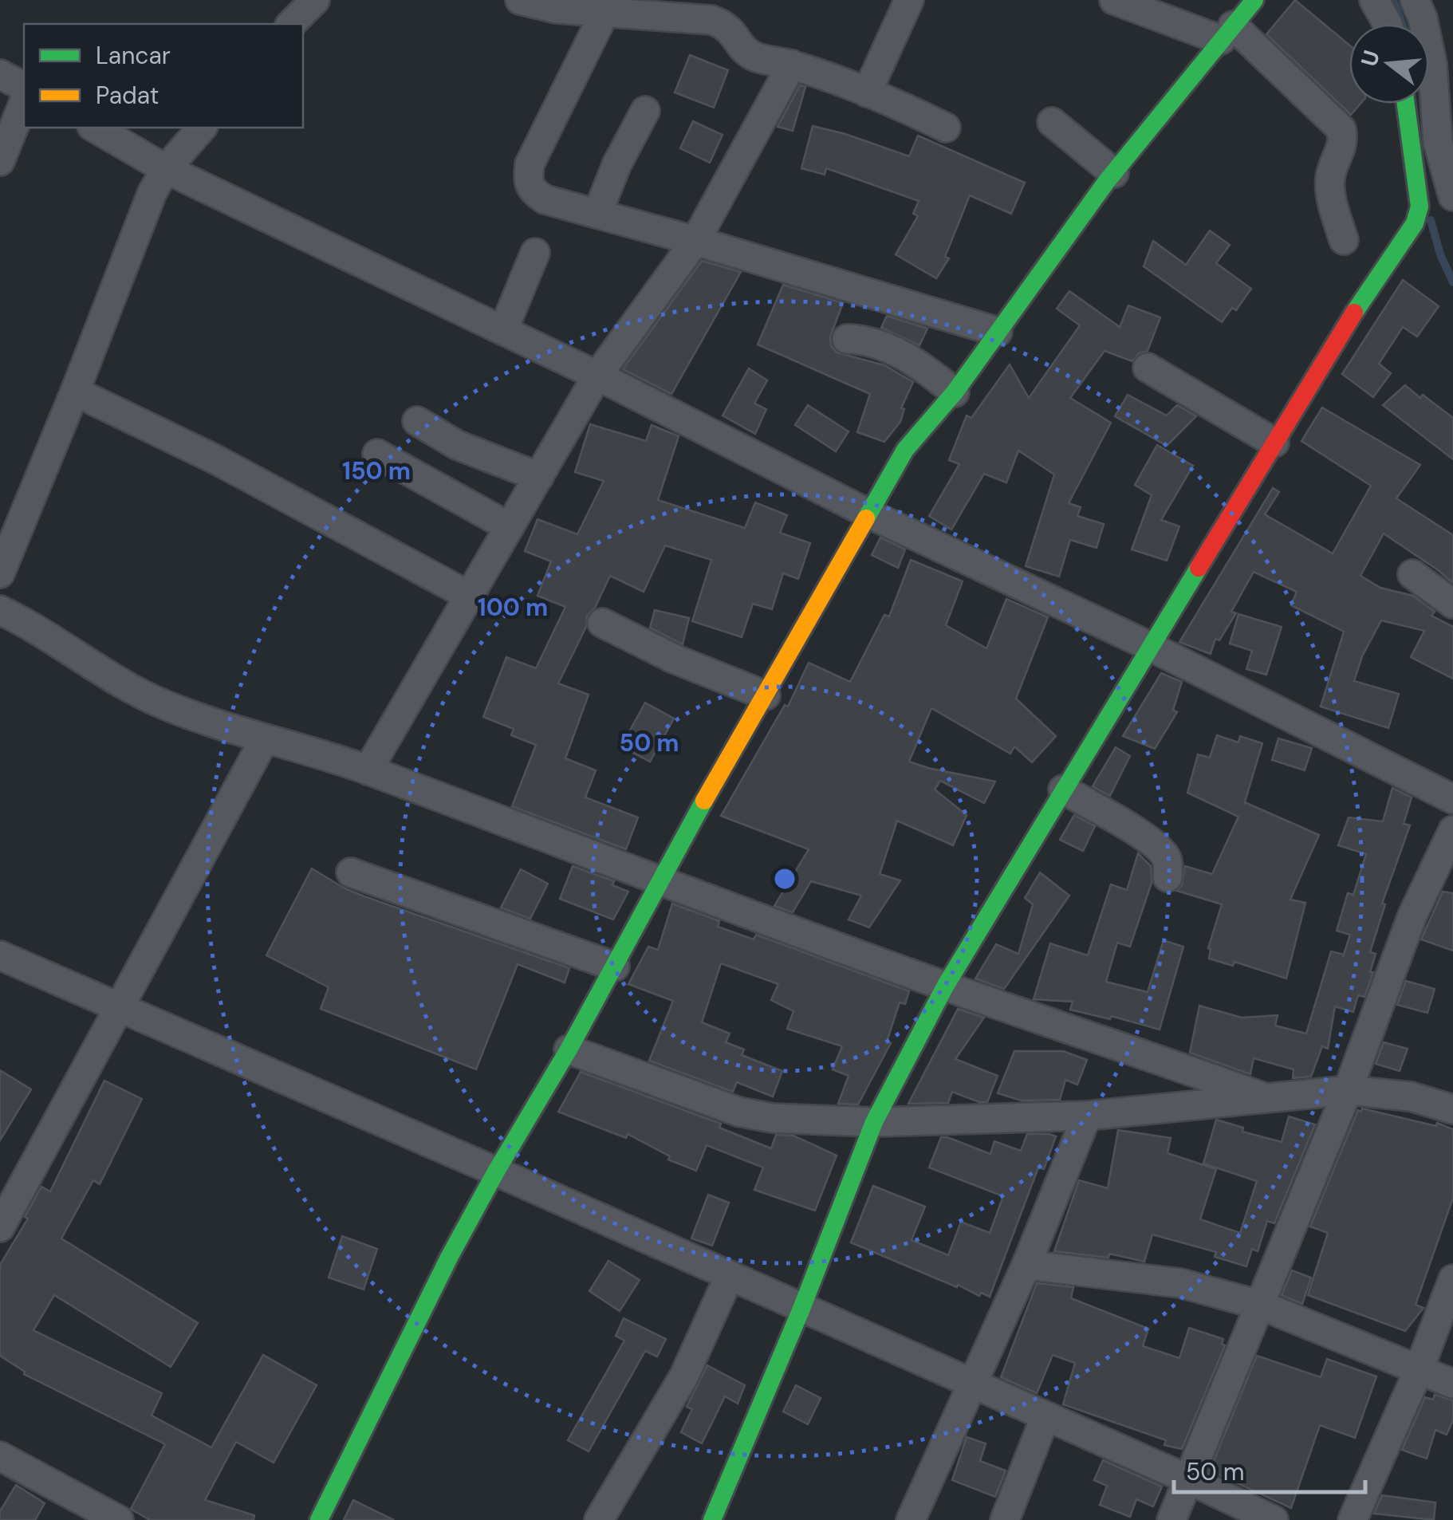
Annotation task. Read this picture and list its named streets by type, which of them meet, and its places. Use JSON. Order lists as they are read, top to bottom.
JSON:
{
  "legend": ["Lancar", "Padat"],
  "scale_bar": "50 m",
  "north": "left",
  "rings": ["150 m", "100 m", "50 m"]
}
